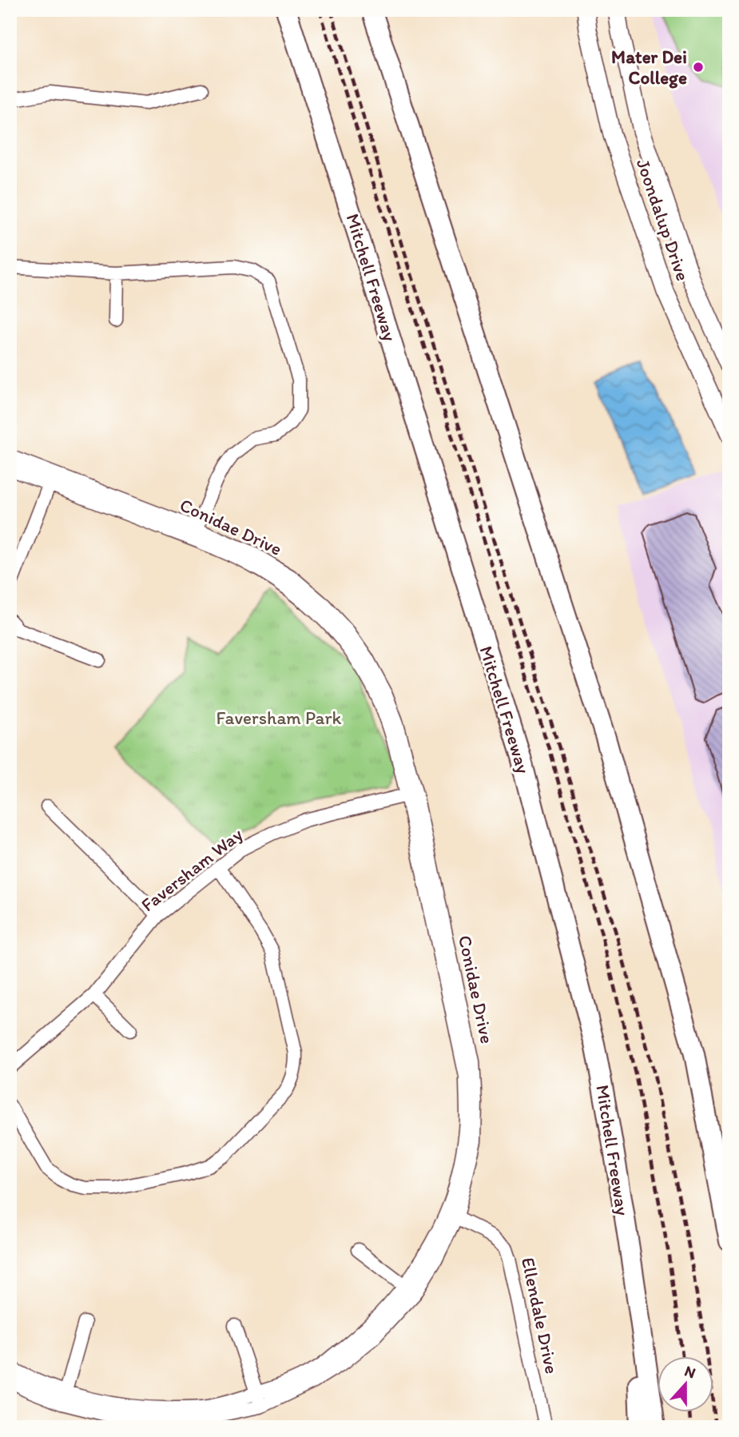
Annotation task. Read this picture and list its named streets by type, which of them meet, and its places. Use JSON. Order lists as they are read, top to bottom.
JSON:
{
  "streets": {
    "highway": ["Mitchell Freeway"],
    "main road": ["Joondalup Drive"],
    "street": ["Conidae Drive", "Faversham Way", "Ellendale Drive"]
  },
  "crossings": [
    ["Conidae Drive", "Faversham Way"],
    ["Conidae Drive", "Ellendale Drive"]
  ],
  "parks": ["Faversham Park"],
  "places": ["Mater Dei College"],
  "north": "top"
}
